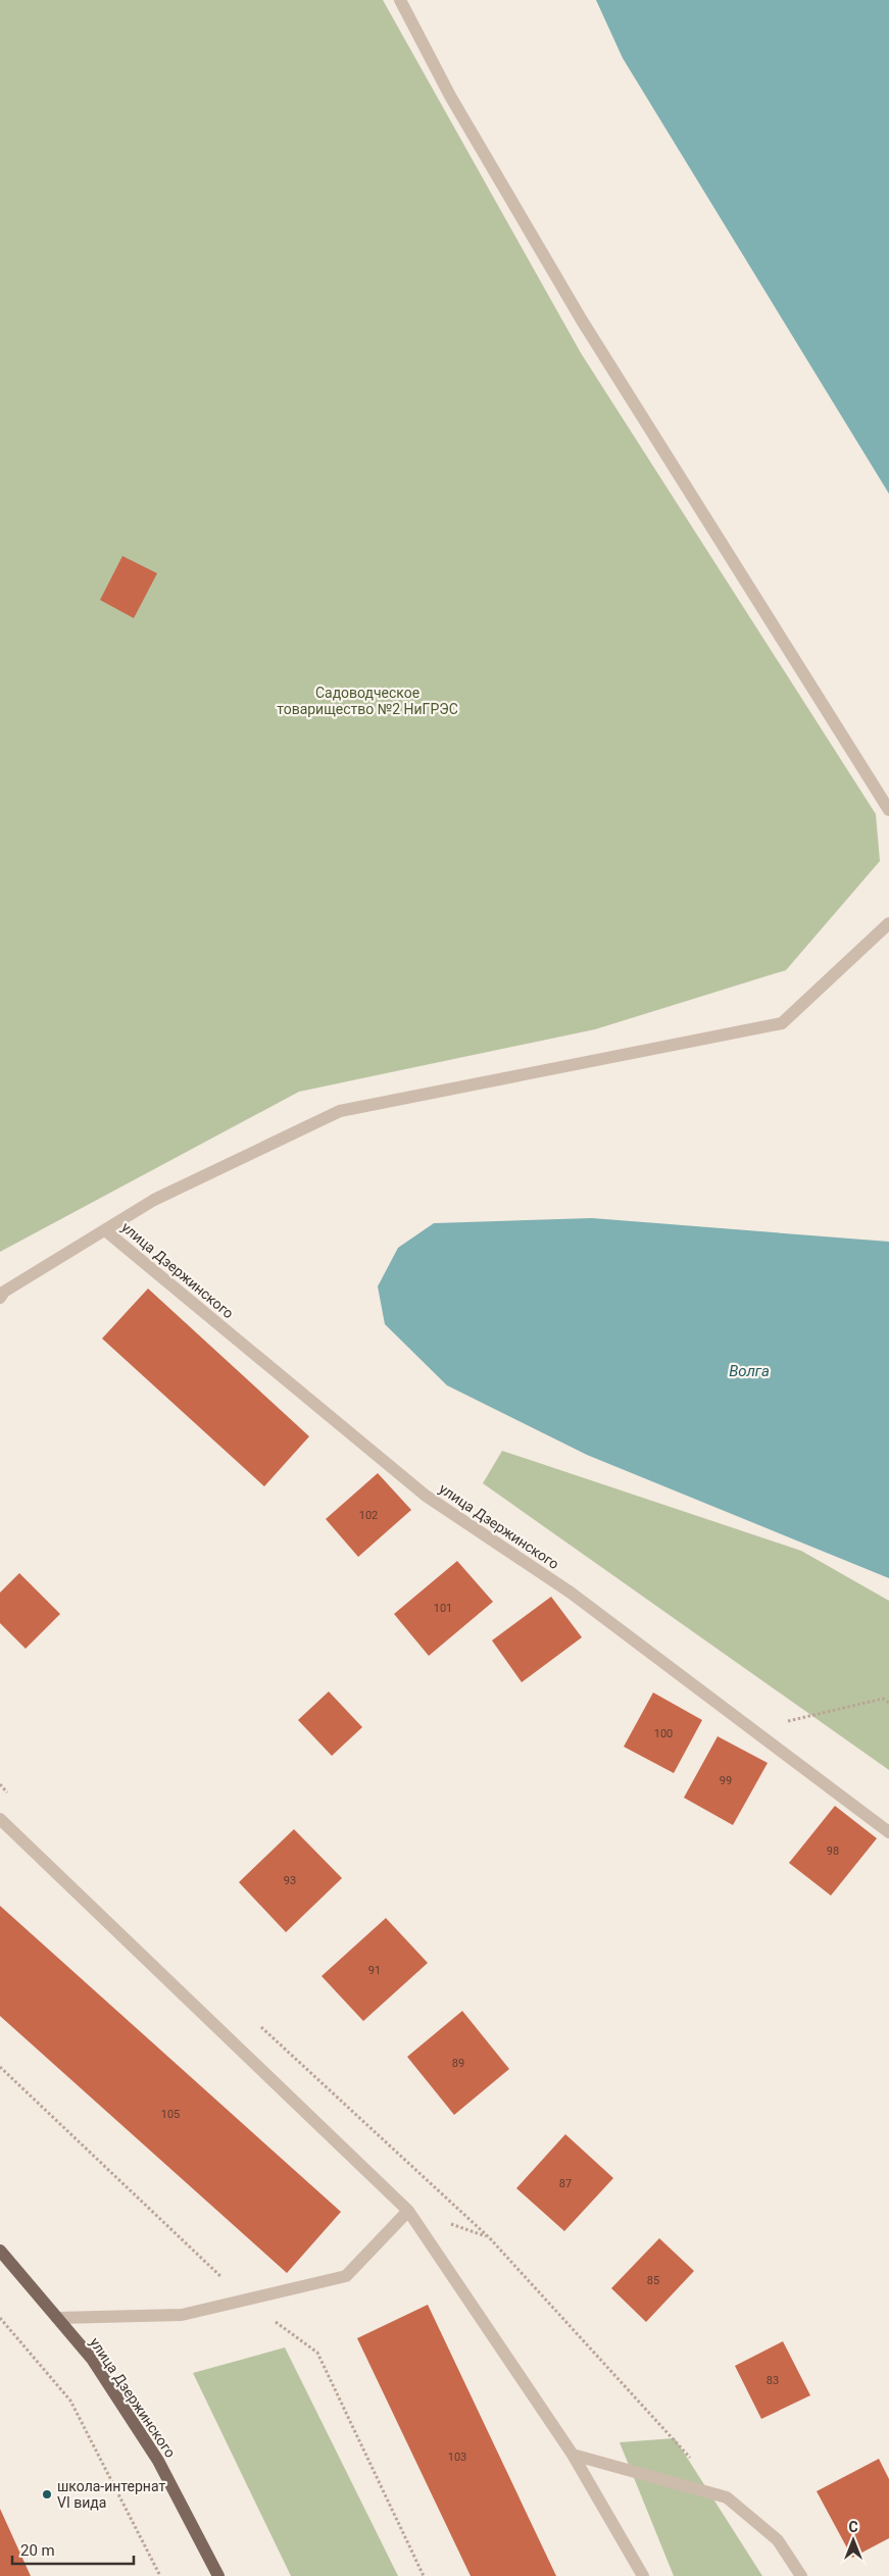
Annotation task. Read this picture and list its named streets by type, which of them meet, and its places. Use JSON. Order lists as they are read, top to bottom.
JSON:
{
  "streets": {
    "main road": ["улица Дзержинского"]
  },
  "water": ["Волга"],
  "parks": ["Садоводческое товарищество №2 НиГРЭС"],
  "places": ["школа-интернат VI вида"],
  "house_numbers": [
    "102",
    "101",
    "100",
    "99",
    "98",
    "93",
    "91",
    "89",
    "105",
    "87",
    "85",
    "83",
    "103"
  ],
  "scale_bar": "20 m",
  "north": "top"
}
